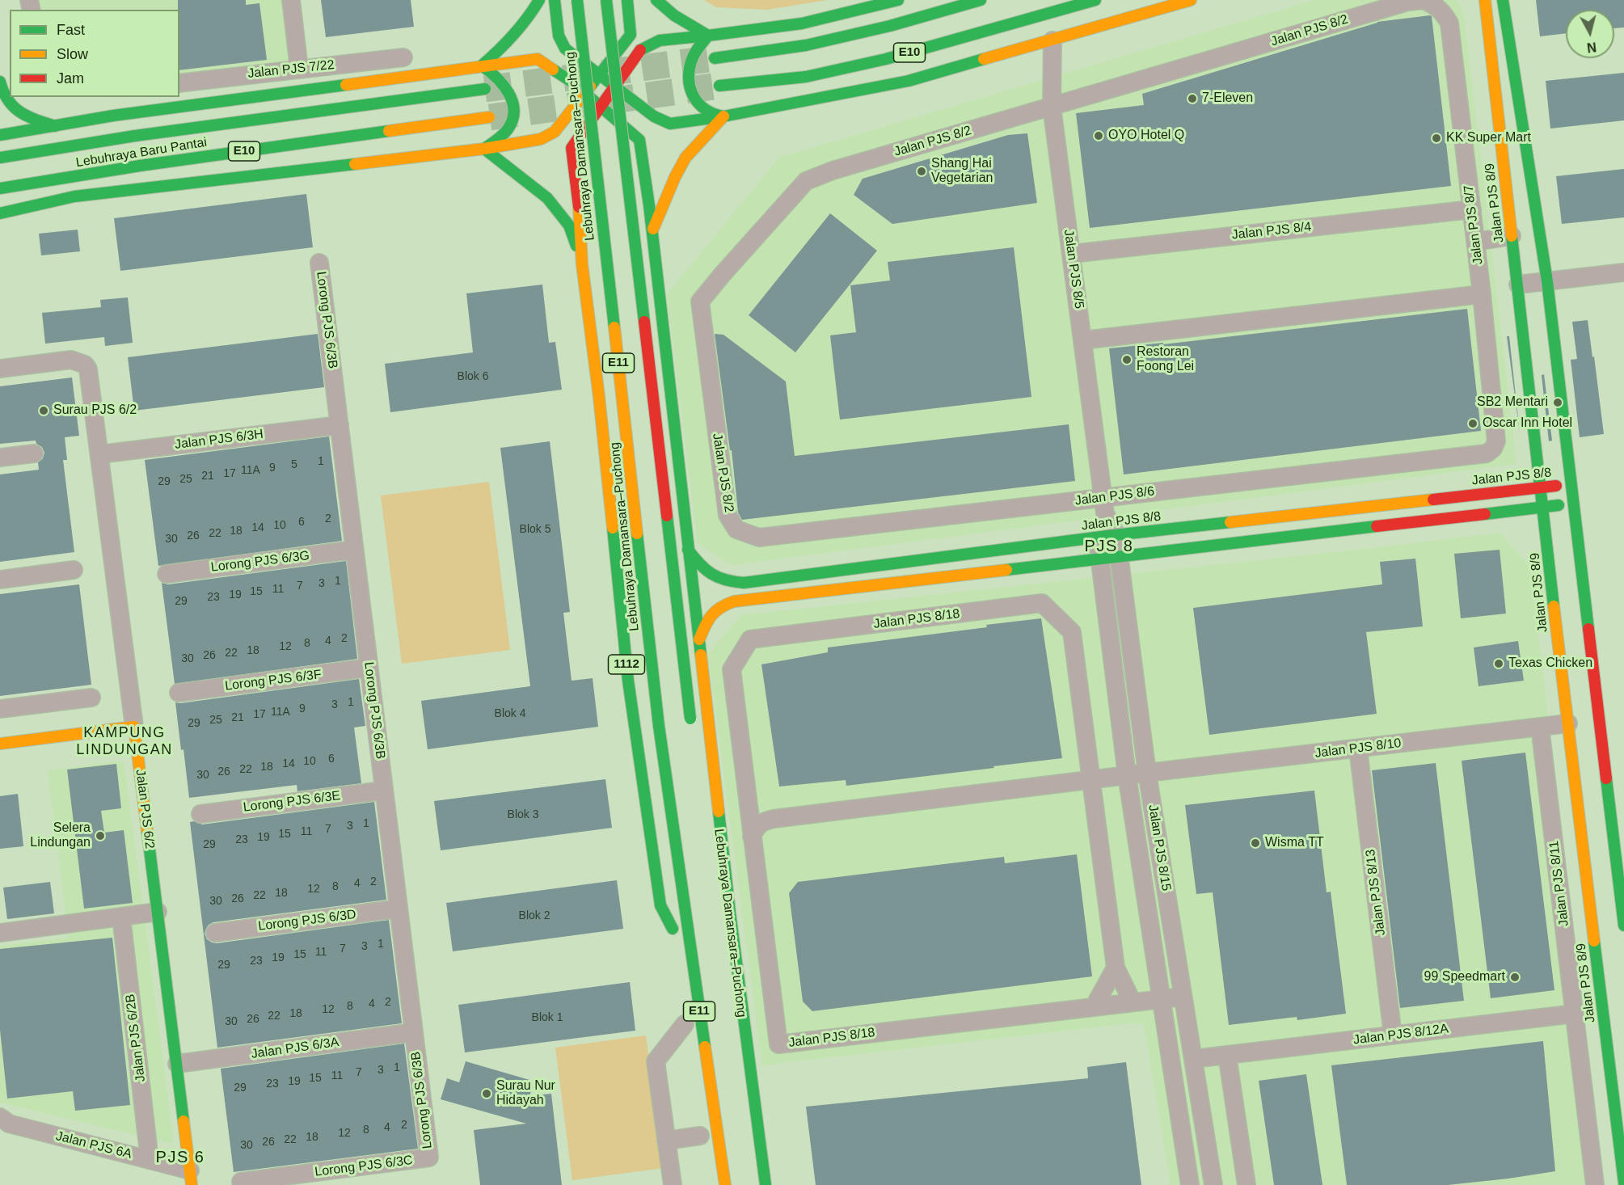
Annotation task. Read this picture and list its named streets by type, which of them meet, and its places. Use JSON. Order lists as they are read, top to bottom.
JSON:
{
  "streets": {
    "main road": [
      "E10",
      "Lebuhraya Damansara–Puchong",
      "Lebuhraya Baru Pantai",
      "Jalan PJS 8/9",
      "E11",
      "Jalan PJS 8/8",
      "1112",
      "Jalan PJS 6/2"
    ],
    "street": [
      "Jalan PJS 8/2",
      "Jalan PJS 7/22",
      "Jalan PJS 8/7",
      "Jalan PJS 8/4",
      "Jalan PJS 8/5",
      "Lorong PJS 6/3B",
      "Jalan PJS 6/3H",
      "Jalan PJS 8/6",
      "Lorong PJS 6/3G",
      "Jalan PJS 8/18",
      "Lorong PJS 6/3F",
      "Jalan PJS 8/10",
      "Lorong PJS 6/3E",
      "Jalan PJS 8/15",
      "Jalan PJS 8/11",
      "Jalan PJS 8/13",
      "Lorong PJS 6/3D",
      "Jalan PJS 8/12A",
      "Jalan PJS 6/2B",
      "Jalan PJS 6/3A",
      "Jalan PJS 6A",
      "Lorong PJS 6/3C"
    ]
  },
  "crossings": [
    ["Jalan PJS 8/2", "Jalan PJS 8/7"],
    ["Jalan PJS 8/2", "Jalan PJS 8/5"],
    ["Jalan PJS 8/2", "Jalan PJS 8/6"],
    ["Lebuhraya Damansara–Puchong", "1112"],
    ["Jalan PJS 8/9", "Jalan PJS 8/8"],
    ["Jalan PJS 8/9", "Jalan PJS 8/10"],
    ["Jalan PJS 8/7", "Jalan PJS 8/4"],
    ["Jalan PJS 8/7", "Jalan PJS 8/6"],
    ["Jalan PJS 8/4", "Jalan PJS 8/5"],
    ["Jalan PJS 8/5", "Jalan PJS 8/6"],
    ["Jalan PJS 8/5", "Jalan PJS 8/15"],
    ["Lorong PJS 6/3B", "Jalan PJS 6/3H"],
    ["Lorong PJS 6/3B", "Lorong PJS 6/3G"],
    ["Lorong PJS 6/3B", "Lorong PJS 6/3F"],
    ["Lorong PJS 6/3B", "Lorong PJS 6/3E"],
    ["Lorong PJS 6/3B", "Lorong PJS 6/3D"],
    ["Lorong PJS 6/3B", "Jalan PJS 6/3A"],
    ["Lorong PJS 6/3B", "Lorong PJS 6/3C"],
    ["Jalan PJS 6/3H", "Jalan PJS 6/2"],
    ["Jalan PJS 8/8", "Jalan PJS 8/15"],
    ["Jalan PJS 8/6", "Jalan PJS 8/15"],
    ["Jalan PJS 8/18", "Jalan PJS 8/15"],
    ["Jalan PJS 8/10", "Jalan PJS 8/15"],
    ["Jalan PJS 8/10", "Jalan PJS 8/11"],
    ["Jalan PJS 8/10", "Jalan PJS 8/13"],
    ["Jalan PJS 6/2", "Jalan PJS 6/3A"],
    ["Jalan PJS 6/2", "Jalan PJS 6A"],
    ["Jalan PJS 8/15", "Jalan PJS 8/12A"],
    ["Jalan PJS 8/11", "Jalan PJS 8/12A"],
    ["Jalan PJS 8/13", "Jalan PJS 8/12A"],
    ["Jalan PJS 6/2B", "Jalan PJS 6A"]
  ],
  "districts": ["PJS 8", "KAMPUNG LINDUNGAN", "PJS 6"],
  "places": [
    "7-Eleven",
    "OYO Hotel Q",
    "KK Super Mart",
    "Shang Hai Vegetarian",
    "Restoran Foong Lei",
    "SB2 Mentari",
    "Surau PJS 6/2",
    "Oscar Inn Hotel",
    "Texas Chicken",
    "Selera Lindungan",
    "Wisma TT",
    "99 Speedmart",
    "Surau Nur Hidayah"
  ],
  "house_numbers": [
    "Blok 6",
    "1",
    "5",
    "9",
    "11A",
    "17",
    "21",
    "25",
    "29",
    "2",
    "6",
    "10",
    "14",
    "Blok 5",
    "18",
    "22",
    "26",
    "30",
    "1",
    "3",
    "7",
    "11",
    "15",
    "19",
    "23",
    "29",
    "2",
    "4",
    "8",
    "12",
    "18",
    "22",
    "26",
    "30",
    "1",
    "3",
    "9",
    "11A",
    "Blok 4",
    "17",
    "21",
    "25",
    "29",
    "6",
    "10",
    "14",
    "18",
    "22",
    "26",
    "30",
    "Blok 3",
    "1",
    "3",
    "7",
    "11",
    "15",
    "19",
    "23",
    "29",
    "2",
    "4",
    "8",
    "12",
    "18",
    "22",
    "26",
    "30",
    "Blok 2",
    "1",
    "3",
    "7",
    "11",
    "15",
    "19",
    "23",
    "29",
    "2",
    "4",
    "8",
    "12",
    "18",
    "22",
    "Blok 1",
    "26",
    "30",
    "1",
    "3",
    "7",
    "11",
    "15",
    "19",
    "23",
    "29",
    "2",
    "4",
    "8",
    "12",
    "18",
    "22",
    "26",
    "30"
  ],
  "legend": ["Fast", "Slow", "Jam"],
  "north": "bottom"
}
